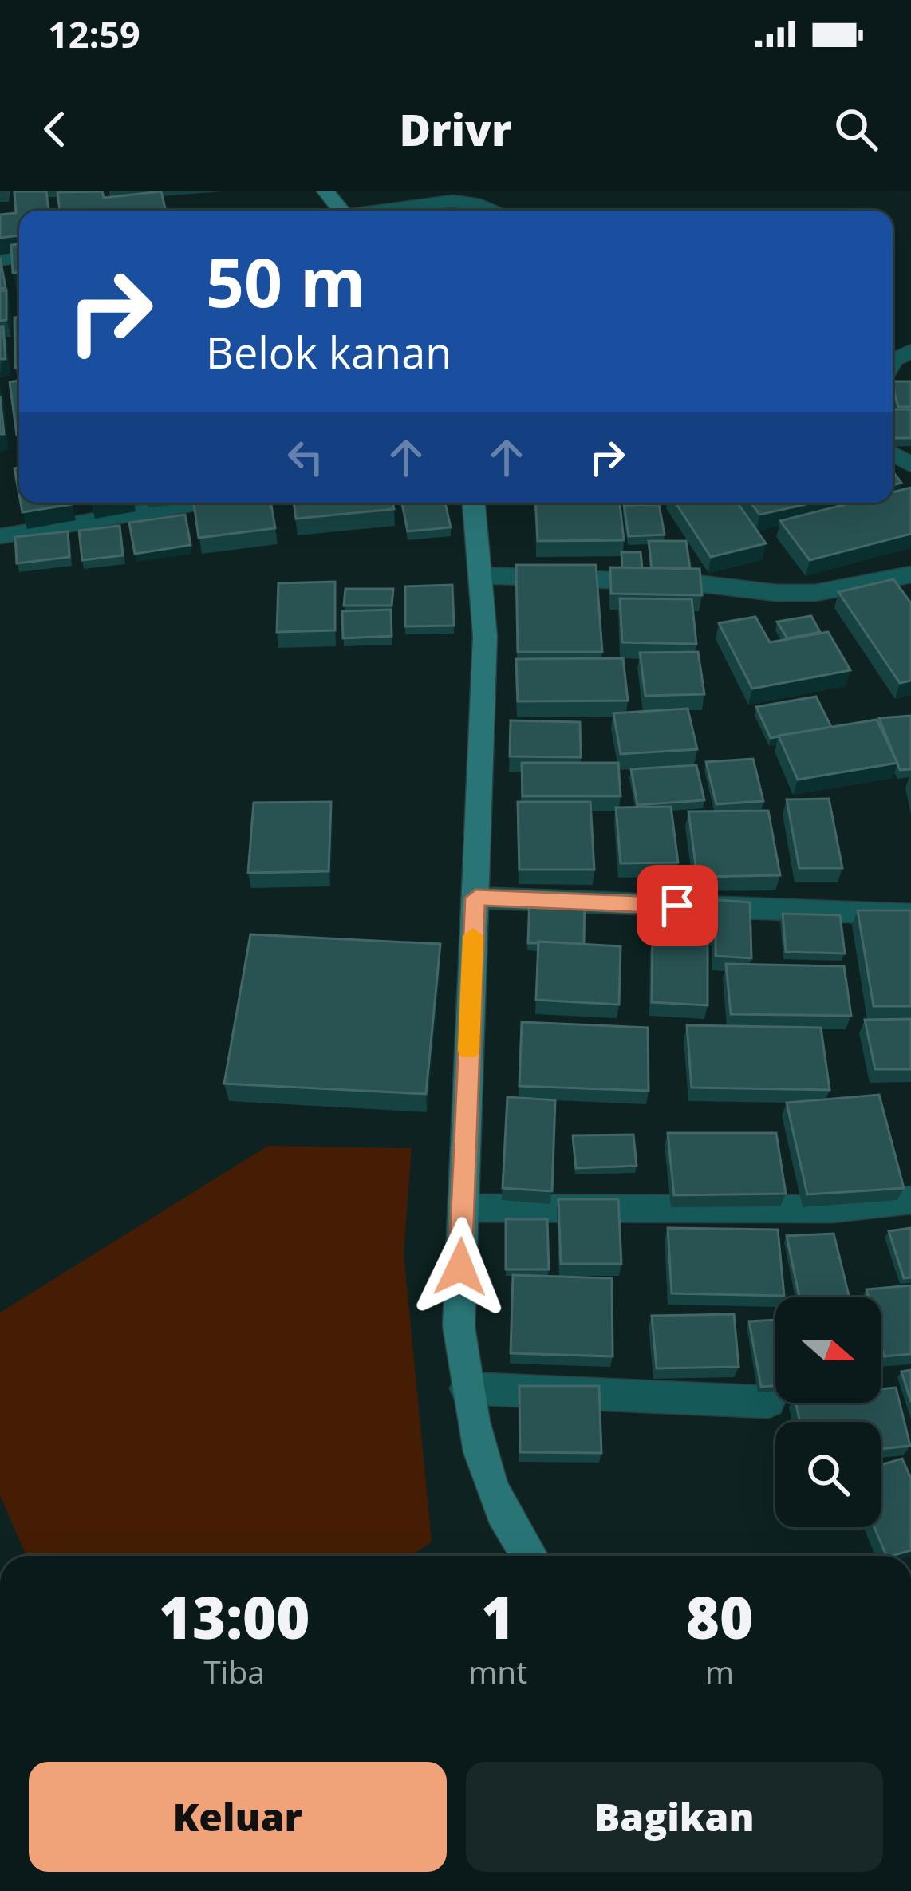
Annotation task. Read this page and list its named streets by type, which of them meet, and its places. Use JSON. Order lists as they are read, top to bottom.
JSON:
{
  "north": "right",
  "page": {
    "status": "12:59",
    "header": "Drivr",
    "turn": ["50 m", "Belok kanan"],
    "eta": [
      "13:00",
      "Tiba",
      "1",
      "mnt",
      "80",
      "m"
    ],
    "buttons": ["Keluar", "Bagikan"]
  }
}
